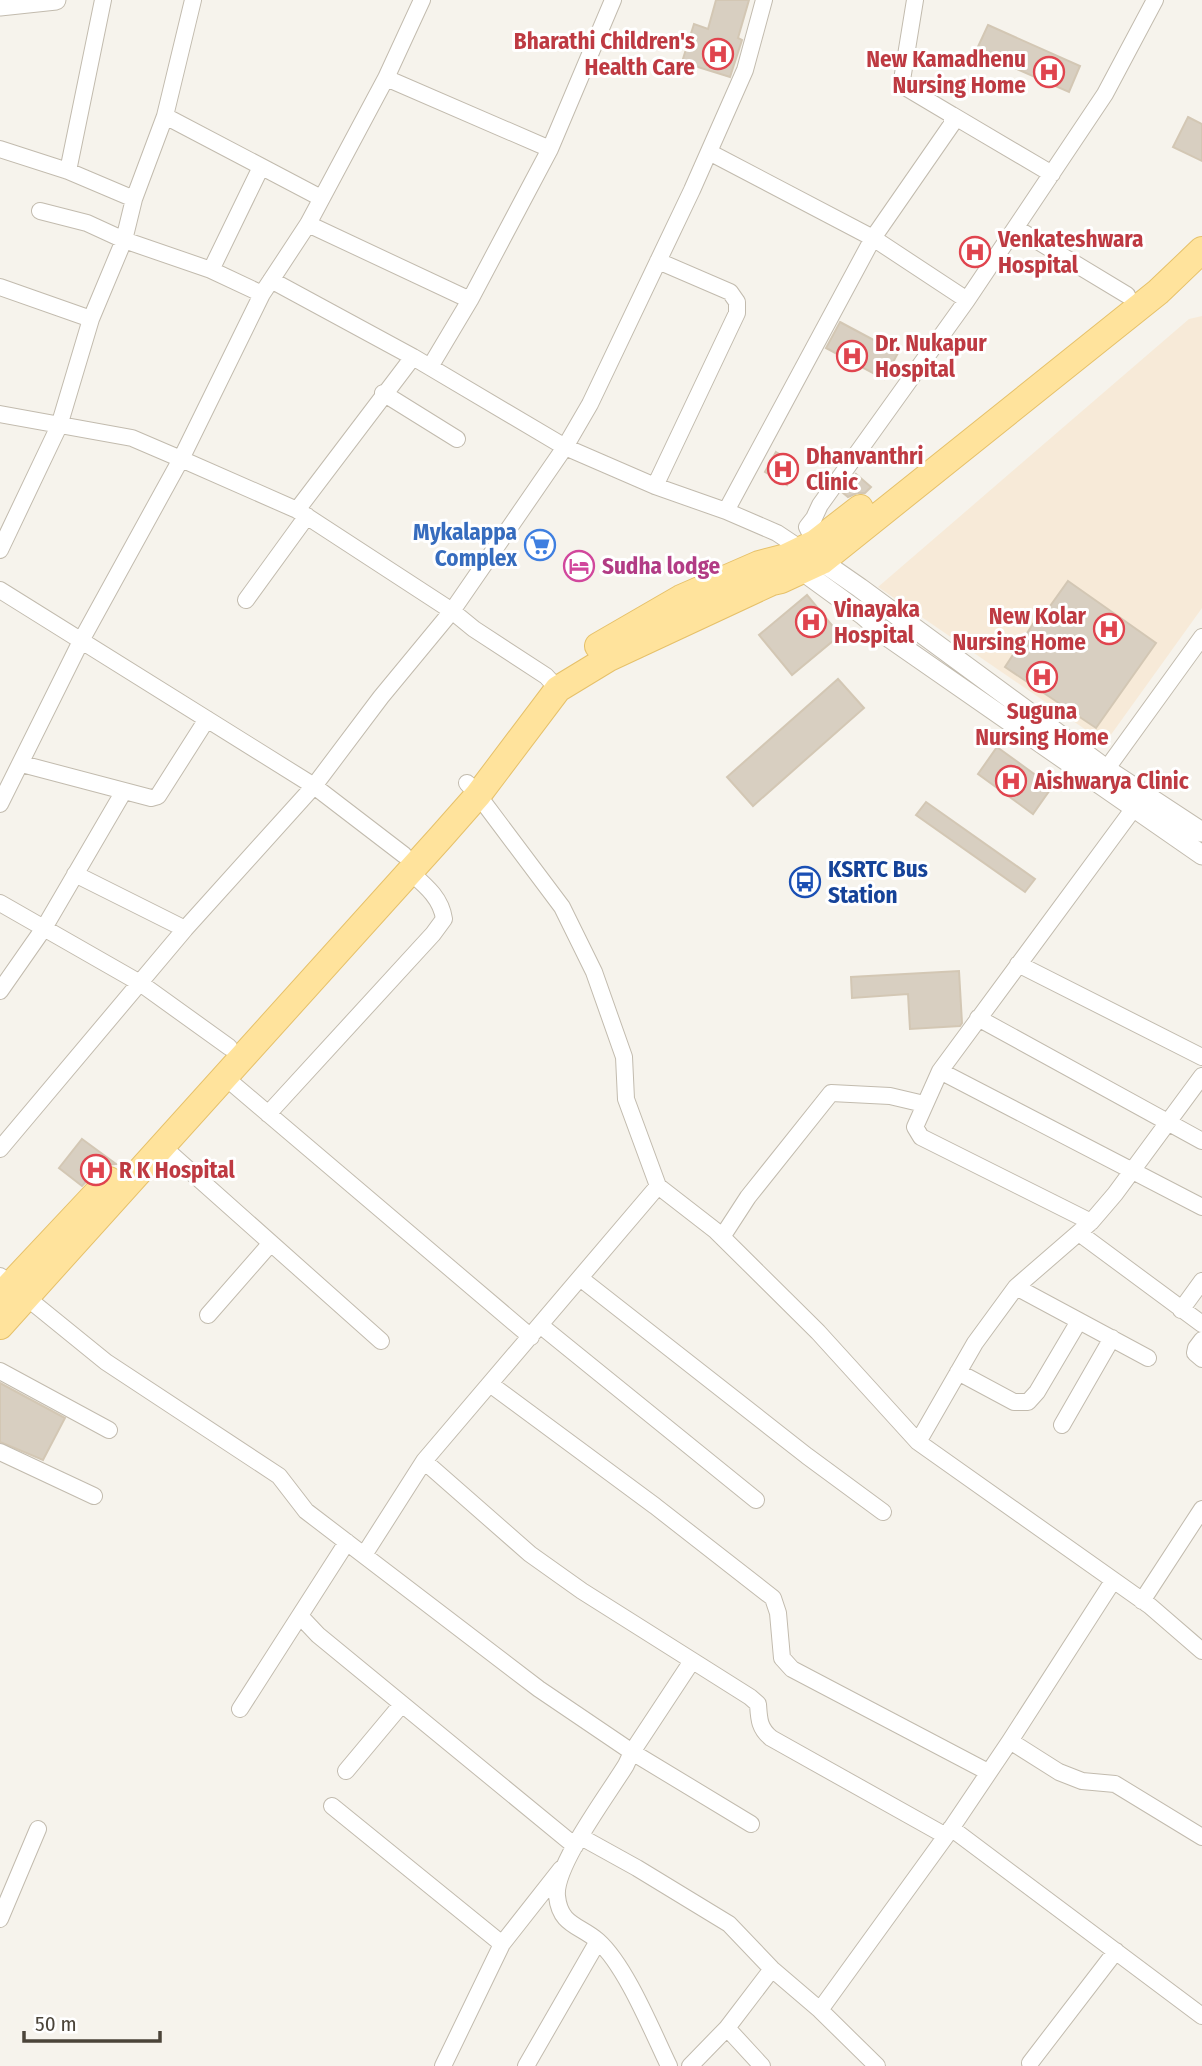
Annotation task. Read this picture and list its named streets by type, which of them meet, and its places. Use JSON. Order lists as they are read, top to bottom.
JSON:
{
  "places": {
    "hospital": [
      "Bharathi Children's Health Care",
      "New Kamadhenu Nursing Home",
      "Venkateshwara Hospital",
      "Dr. Nukapur Hospital",
      "Dhanvanthri Clinic",
      "Vinayaka Hospital",
      "New Kolar Nursing Home",
      "Suguna Nursing Home",
      "Aishwarya Clinic",
      "R K Hospital"
    ],
    "supermarket": ["Mykalappa Complex"],
    "hotel": ["Sudha lodge"],
    "bus stop": ["KSRTC Bus Station"]
  },
  "scale_bar": "50 m"
}
